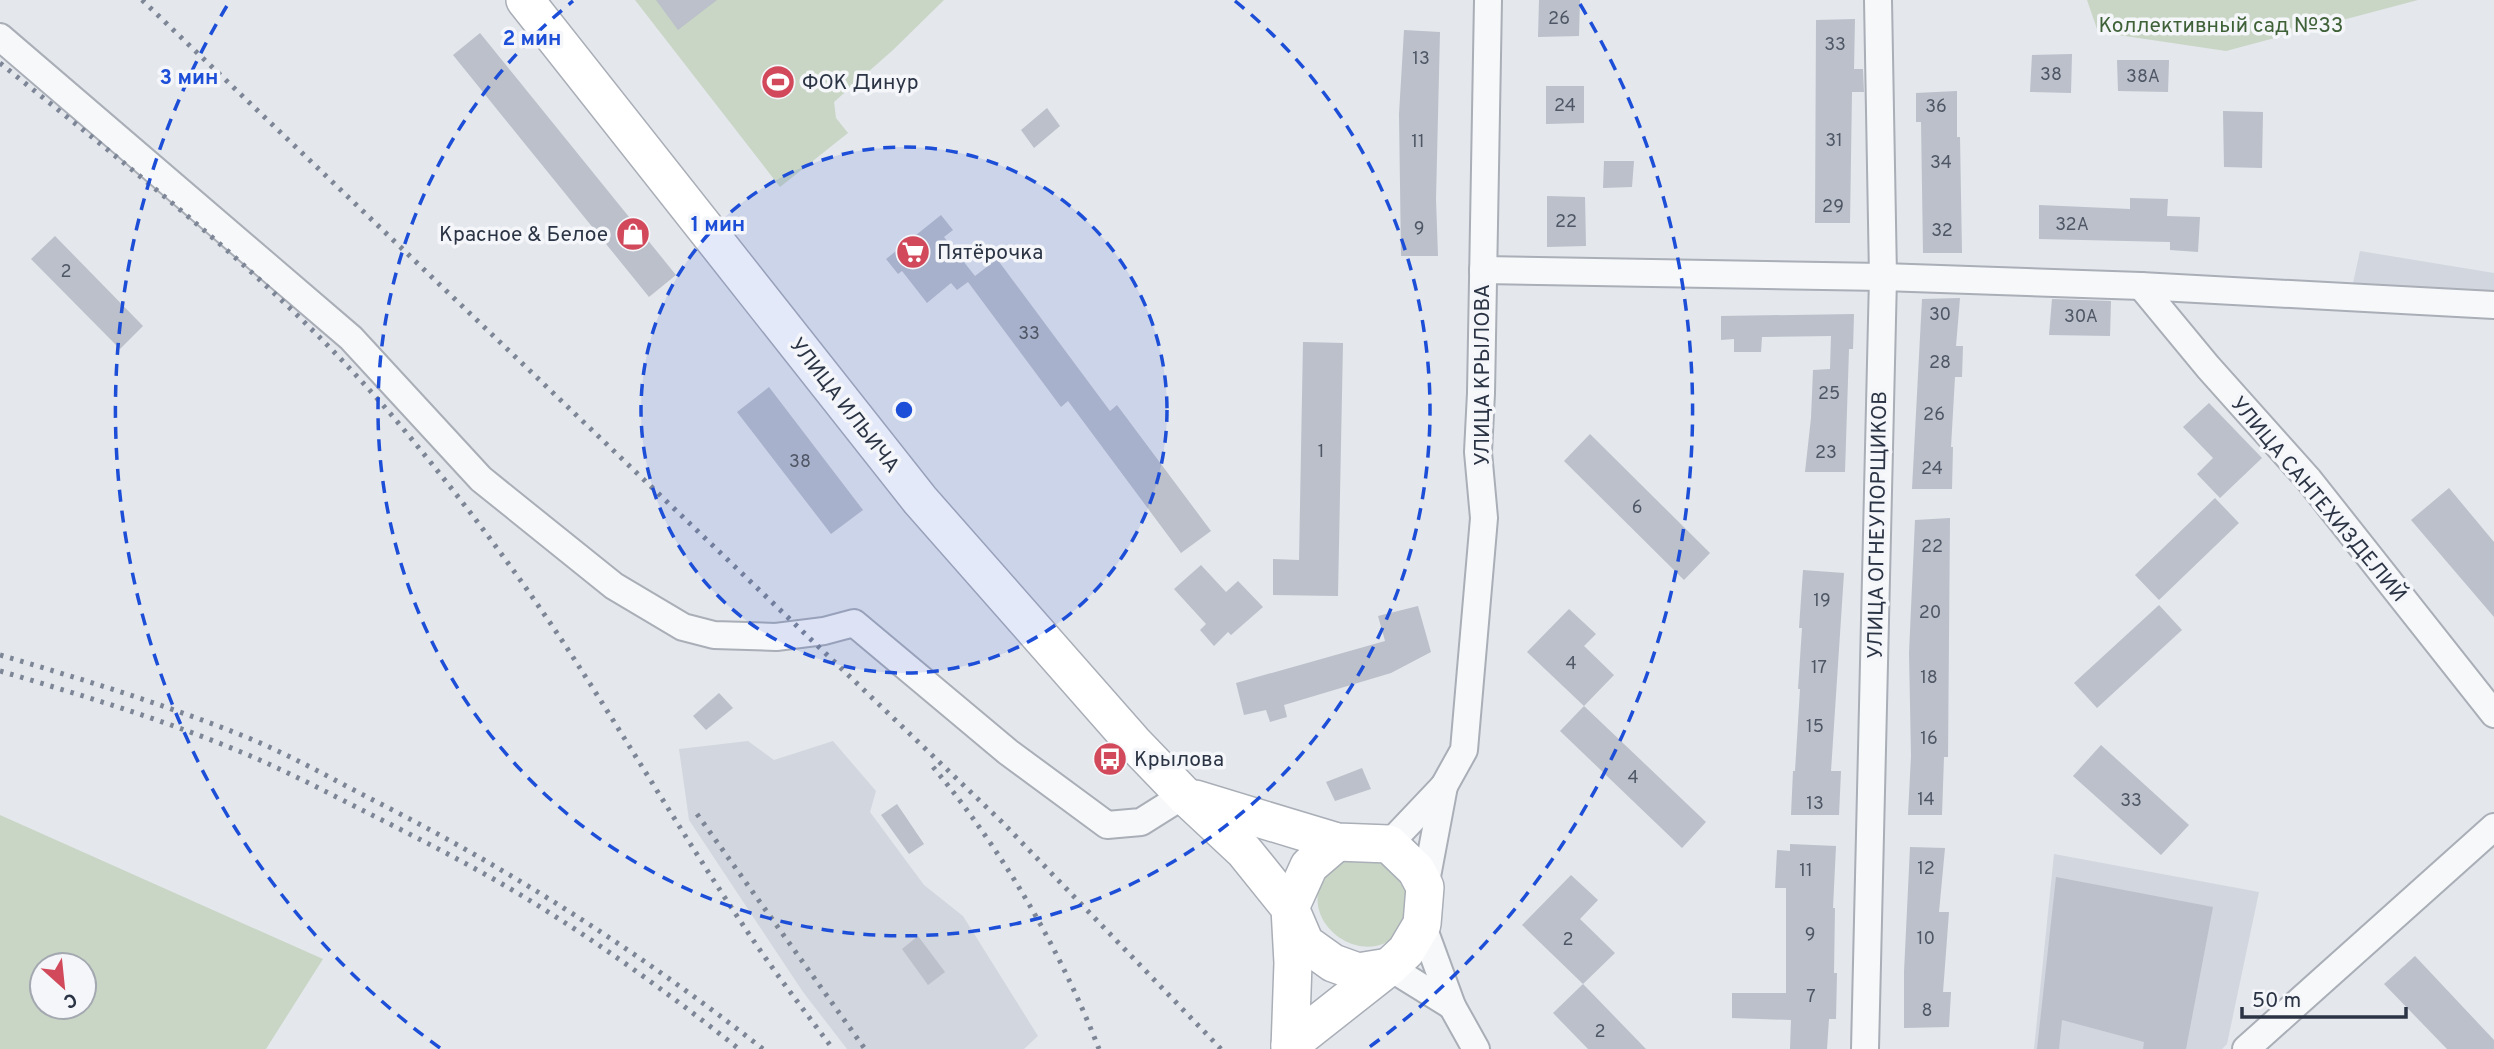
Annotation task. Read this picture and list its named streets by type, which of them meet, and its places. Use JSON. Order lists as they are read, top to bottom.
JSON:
{
  "streets": {
    "street": [
      "УЛИЦА КРЫЛОВА",
      "УЛИЦА ИЛЬИЧА",
      "УЛИЦА САНТЕХИЗДЕЛИЙ",
      "УЛИЦА ОГНЕУПОРЩИКОВ"
    ]
  },
  "parks": ["Коллективный сад №33"],
  "places": {
    "sports": ["ФОК Динур"],
    "shop": ["Красное & Белое"],
    "supermarket": ["Пятёрочка"],
    "bus stop": ["Крылова"]
  },
  "house_numbers": [
    "26",
    "33",
    "13",
    "38",
    "38А",
    "24",
    "36",
    "31",
    "11",
    "34",
    "29",
    "22",
    "32А",
    "9",
    "32",
    "2",
    "30",
    "30А",
    "33",
    "28",
    "25",
    "26",
    "1",
    "23",
    "38",
    "24",
    "6",
    "22",
    "19",
    "20",
    "4",
    "17",
    "18",
    "15",
    "16",
    "4",
    "14",
    "33",
    "13",
    "12",
    "11",
    "9",
    "10",
    "2",
    "7",
    "8",
    "2"
  ],
  "scale_bar": "50 m",
  "north": "bottom right",
  "rings": ["2 мин", "3 мин", "1 мин"]
}
